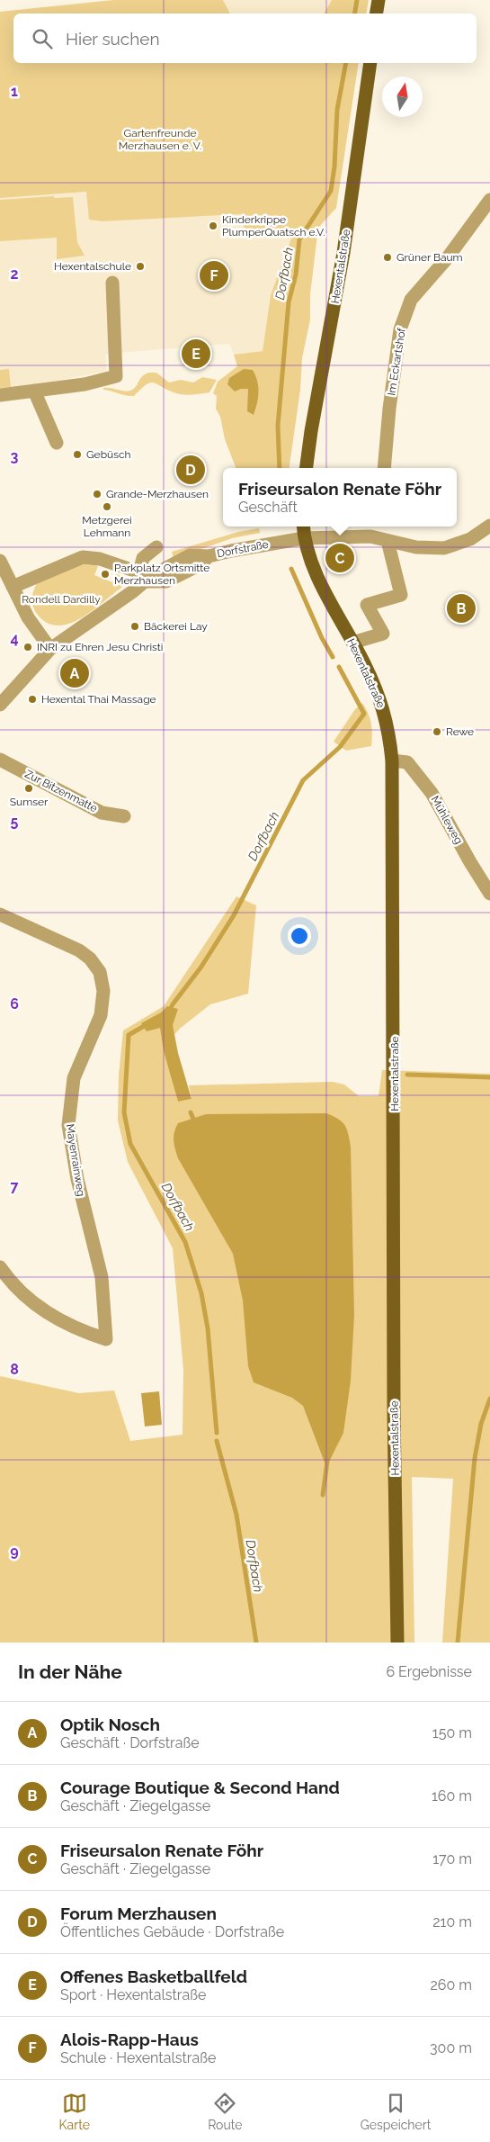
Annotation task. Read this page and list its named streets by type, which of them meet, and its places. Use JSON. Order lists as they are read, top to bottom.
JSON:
{
  "streets": {
    "main road": ["Hexentalstraße"],
    "street": [
      "Im Eckartshof",
      "Dorfstraße",
      "Zur Bitzenmatte",
      "Mühleweg",
      "Mayenrainweg"
    ]
  },
  "crossings": [
    ["Hexentalstraße", "Dorfstraße"],
    ["Hexentalstraße", "Mühleweg"]
  ],
  "water": ["Dorfbach"],
  "parks": ["Gartenfreunde Merzhausen e. V.", "Rondell Dardilly"],
  "places": [
    "Kinderkrippe PlumperQuatsch e.V.",
    "Grüner Baum",
    "Hexentalschule",
    "Gebüsch",
    "Grande-Merzhausen",
    "Metzgerei Lehmann",
    "Parkplatz Ortsmitte Merzhausen",
    "Bäckerei Lay",
    "INRI zu Ehren Jesu Christi",
    "Hexental Thai Massage",
    "Rewe",
    "Sumser"
  ],
  "north": "top",
  "page": {
    "search": "Hier suchen",
    "pins": [
      "F",
      "E",
      "D",
      "C",
      "B",
      "A"
    ],
    "popup": ["Friseursalon Renate Föhr", "Geschäft"],
    "heading": ["In der Nähe", "6 Ergebnisse"],
    "list": [
      {
        "mark": "A",
        "name": "Optik Nosch",
        "note": "Geschäft · Dorfstraße",
        "value": "150 m"
      },
      {
        "mark": "B",
        "name": "Courage Boutique & Second Hand",
        "note": "Geschäft · Ziegelgasse",
        "value": "160 m"
      },
      {
        "mark": "C",
        "name": "Friseursalon Renate Föhr",
        "note": "Geschäft · Ziegelgasse",
        "value": "170 m"
      },
      {
        "mark": "D",
        "name": "Forum Merzhausen",
        "note": "Öffentliches Gebäude · Dorfstraße",
        "value": "210 m"
      },
      {
        "mark": "E",
        "name": "Offenes Basketballfeld",
        "note": "Sport · Hexentalstraße",
        "value": "260 m"
      },
      {
        "mark": "F",
        "name": "Alois-Rapp-Haus",
        "note": "Schule · Hexentalstraße",
        "value": "300 m"
      }
    ],
    "nav": ["Karte", "Route", "Gespeichert"]
  },
  "grid": {
    "rows": [
      "1",
      "2",
      "3",
      "4",
      "5",
      "6",
      "7",
      "8",
      "9"
    ]
  }
}
